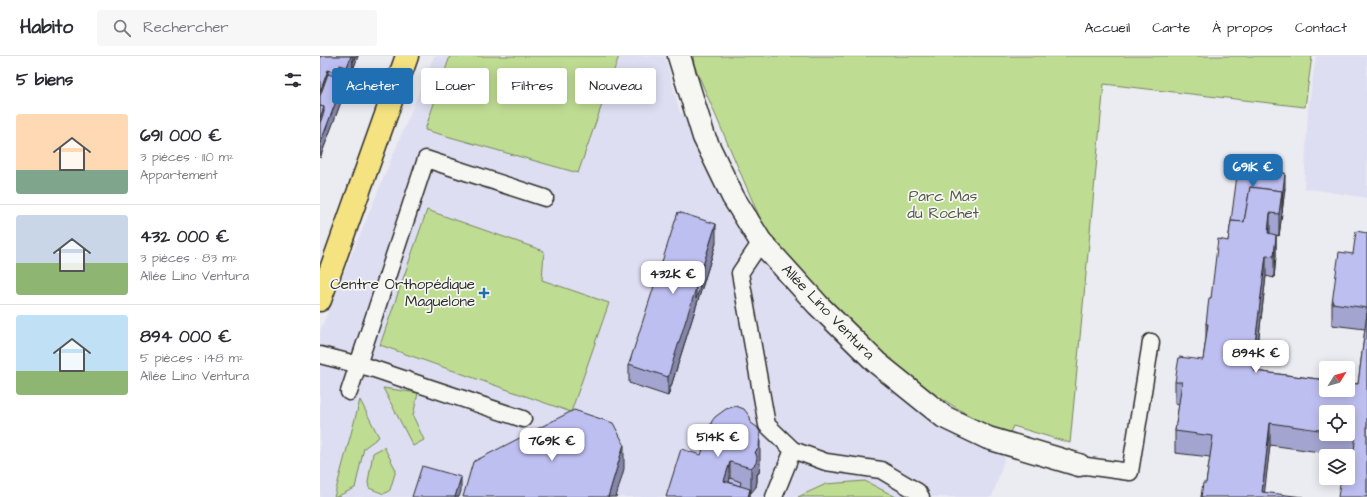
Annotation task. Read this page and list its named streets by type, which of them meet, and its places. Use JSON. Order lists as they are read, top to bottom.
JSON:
{
  "streets": {
    "street": ["Allée Lino Ventura"]
  },
  "parks": ["Parc Mas du Rochet"],
  "places": {
    "health": ["Centre Orthopédique Maguelone"]
  },
  "north": "top right",
  "page": {
    "header": "Habito",
    "search": "Rechercher",
    "nav": [
      "Accueil",
      "Carte",
      "À propos",
      "Contact"
    ],
    "heading": "5 biens",
    "chip": [
      "Acheter",
      "Louer",
      "Filtres",
      "Nouveau"
    ],
    "list": [
      {
        "name": "691 000 €",
        "note": "3 pièces · 110 m² · Appartement"
      },
      {
        "name": "432 000 €",
        "note": "3 pièces · 83 m² · Allée Lino Ventura"
      },
      {
        "name": "894 000 €",
        "note": "5 pièces · 148 m² · Allée Lino Ventura"
      }
    ],
    "price": [
      "691K €",
      "432K €",
      "894K €",
      "514K €",
      "769K €"
    ]
  }
}
